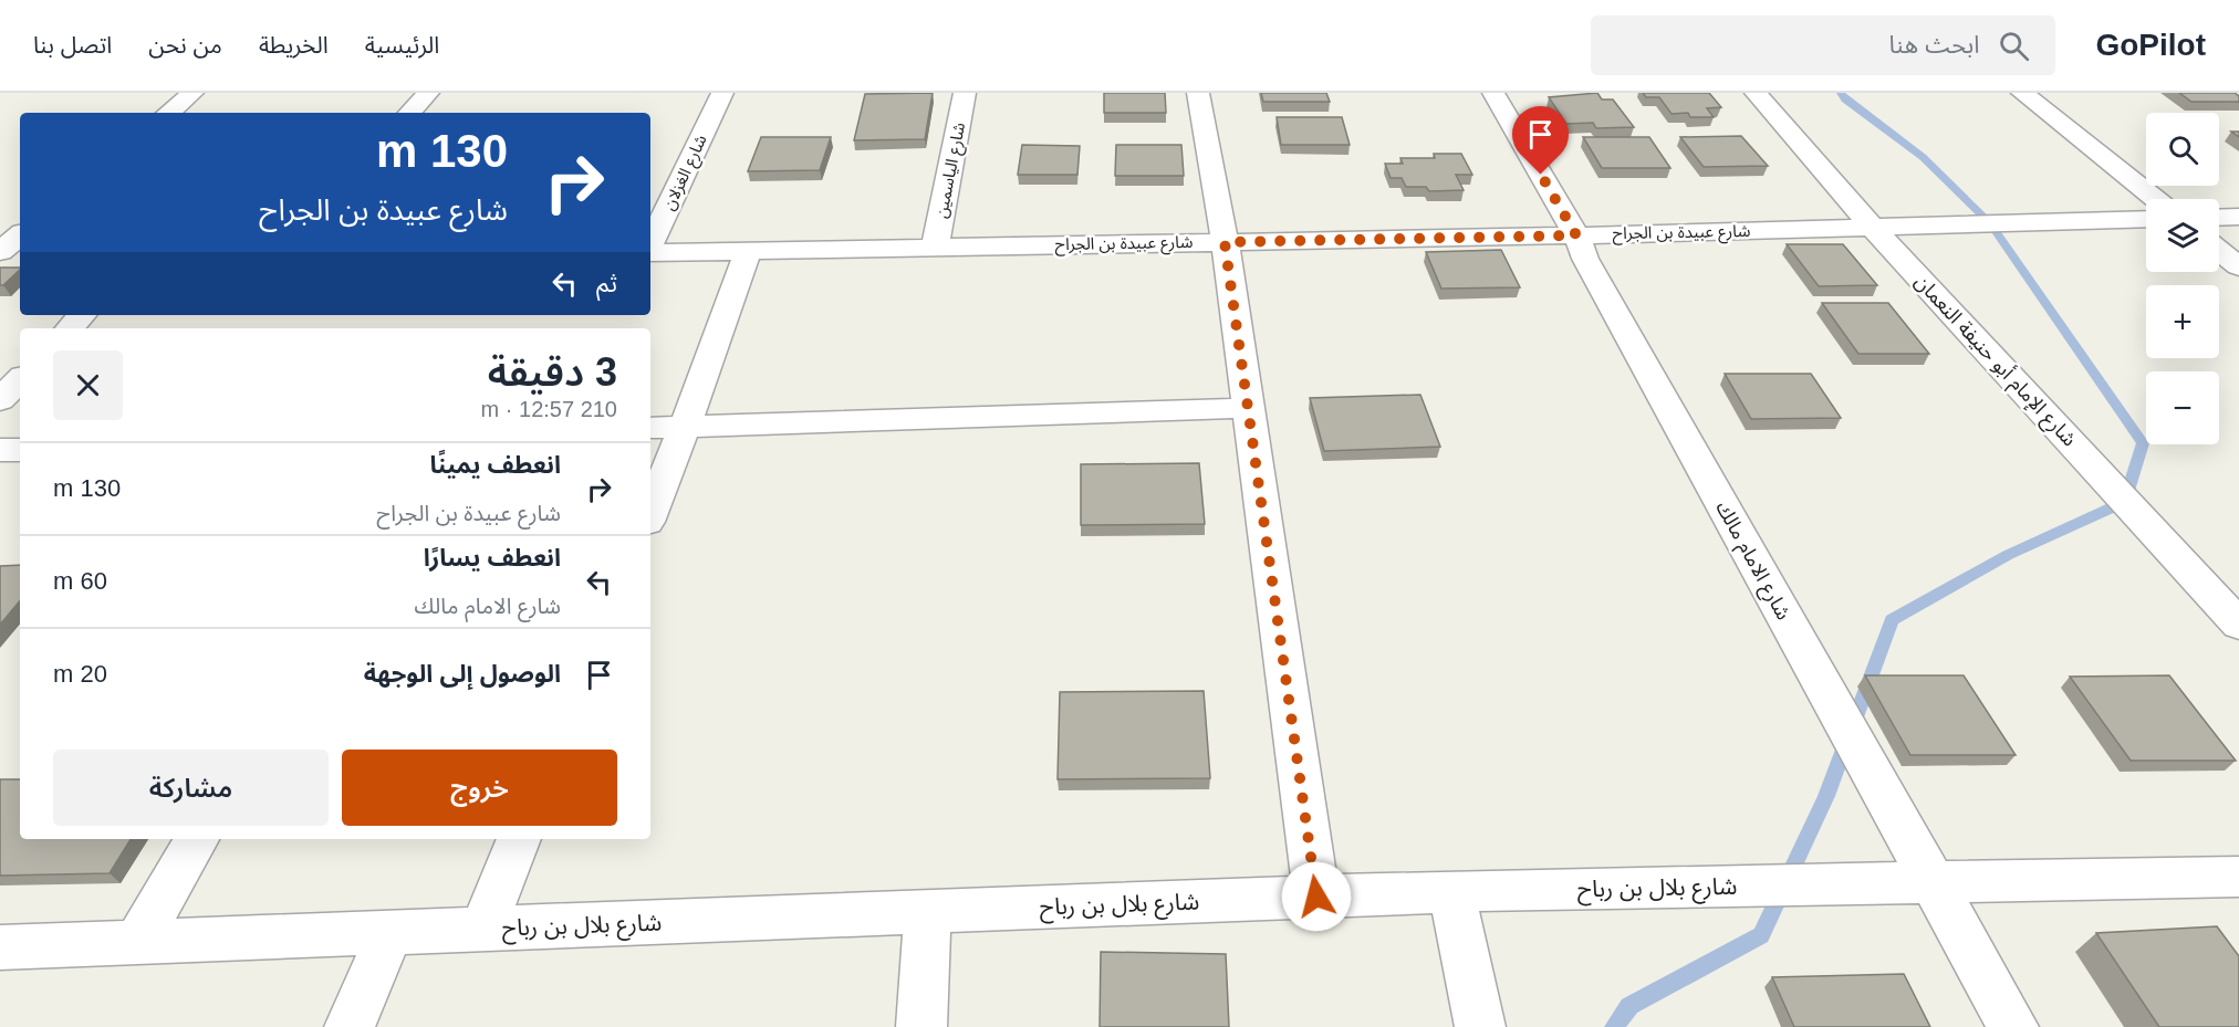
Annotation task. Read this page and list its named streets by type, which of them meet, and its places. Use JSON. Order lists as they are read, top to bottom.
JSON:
{
  "streets": {
    "street": [
      "شارع الياسمين",
      "شارع الغزلان",
      "شارع عبيدة بن الجراح",
      "شارع الإمام أبو حنيفة النعمان",
      "شارع الامام مالك",
      "شارع بلال بن رباح"
    ]
  },
  "crossings": [
    ["شارع الياسمين", "شارع عبيدة بن الجراح"],
    ["شارع عبيدة بن الجراح", "شارع الإمام أبو حنيفة النعمان"],
    ["شارع عبيدة بن الجراح", "شارع الامام مالك"],
    ["شارع الامام مالك", "شارع بلال بن رباح"]
  ],
  "page": {
    "header": "GoPilot",
    "search": "ابحث هنا",
    "nav": [
      "الرئيسية",
      "الخريطة",
      "من نحن",
      "اتصل بنا"
    ],
    "map_buttons": ["+", "−"],
    "turn": ["130 m", "شارع عبيدة بن الجراح"],
    "then": "ثم",
    "heading": ["3 دقيقة", "210 m · 12:57"],
    "list": [
      {
        "name": "انعطف يمينًا",
        "note": "شارع عبيدة بن الجراح",
        "value": "130 m"
      },
      {
        "name": "انعطف يسارًا",
        "note": "شارع الامام مالك",
        "value": "60 m"
      },
      {
        "name": "الوصول إلى الوجهة",
        "value": "20 m"
      }
    ],
    "buttons": ["خروج", "مشاركة"]
  }
}
